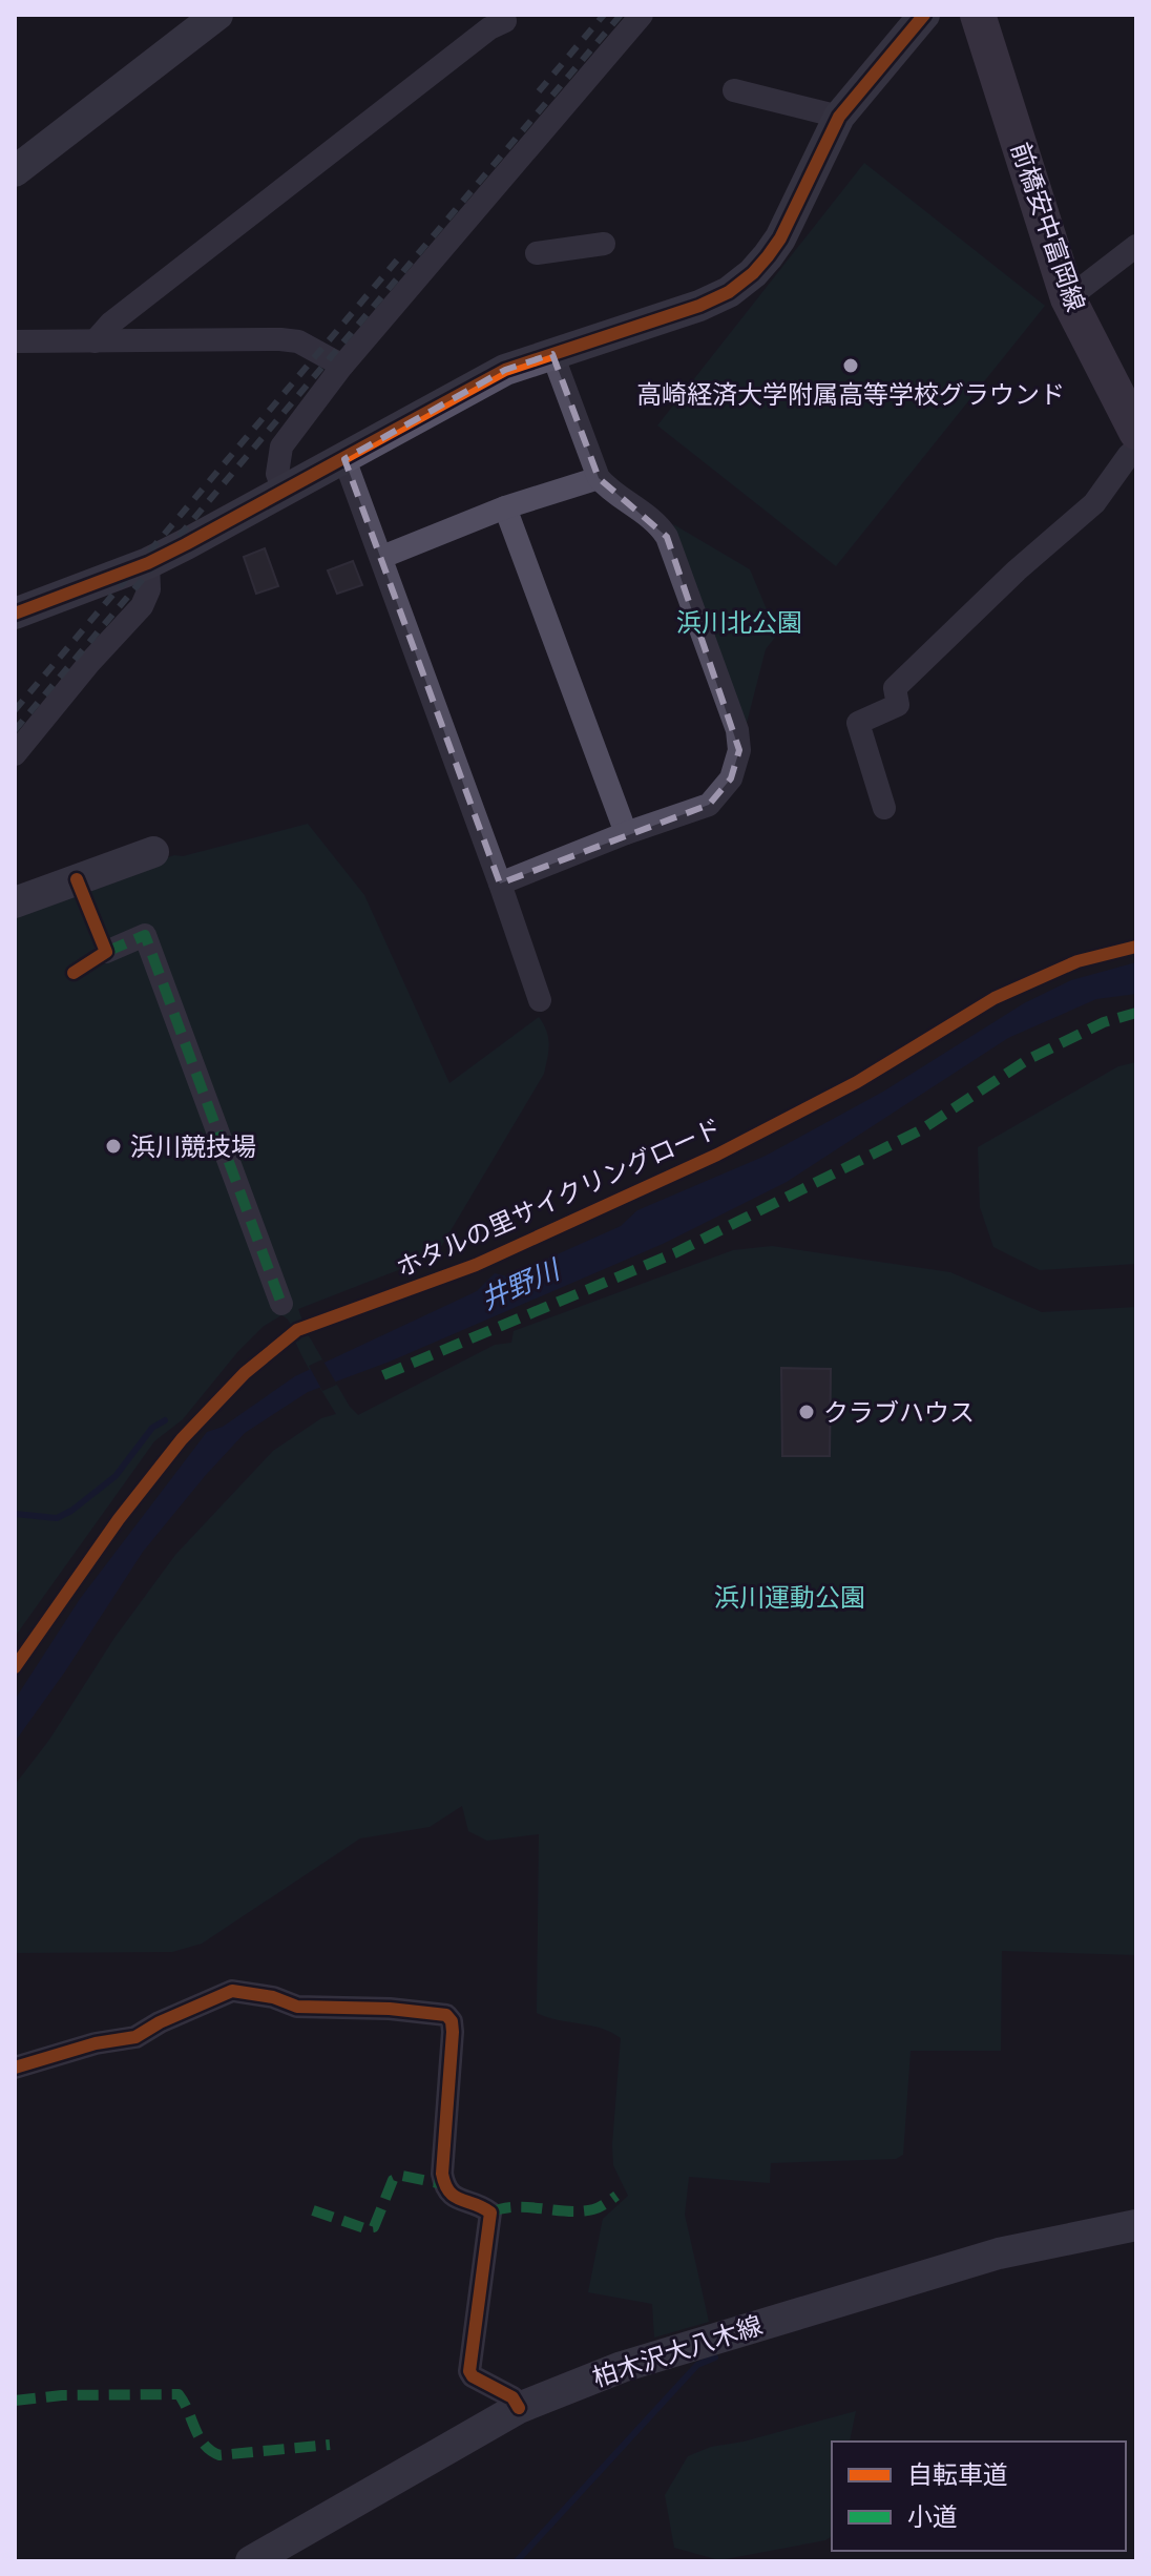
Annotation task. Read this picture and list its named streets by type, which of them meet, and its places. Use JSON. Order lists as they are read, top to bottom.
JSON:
{
  "streets": {
    "main road": ["前橋安中富岡線"],
    "street": ["柏木沢大八木線"],
    "cycle path": ["ホタルの里サイクリングロード"]
  },
  "water": ["井野川"],
  "parks": ["浜川北公園", "浜川運動公園"],
  "places": ["高崎経済大学附属高等学校グラウンド", "浜川競技場", "クラブハウス"],
  "legend": ["自転車道", "小道"]
}
